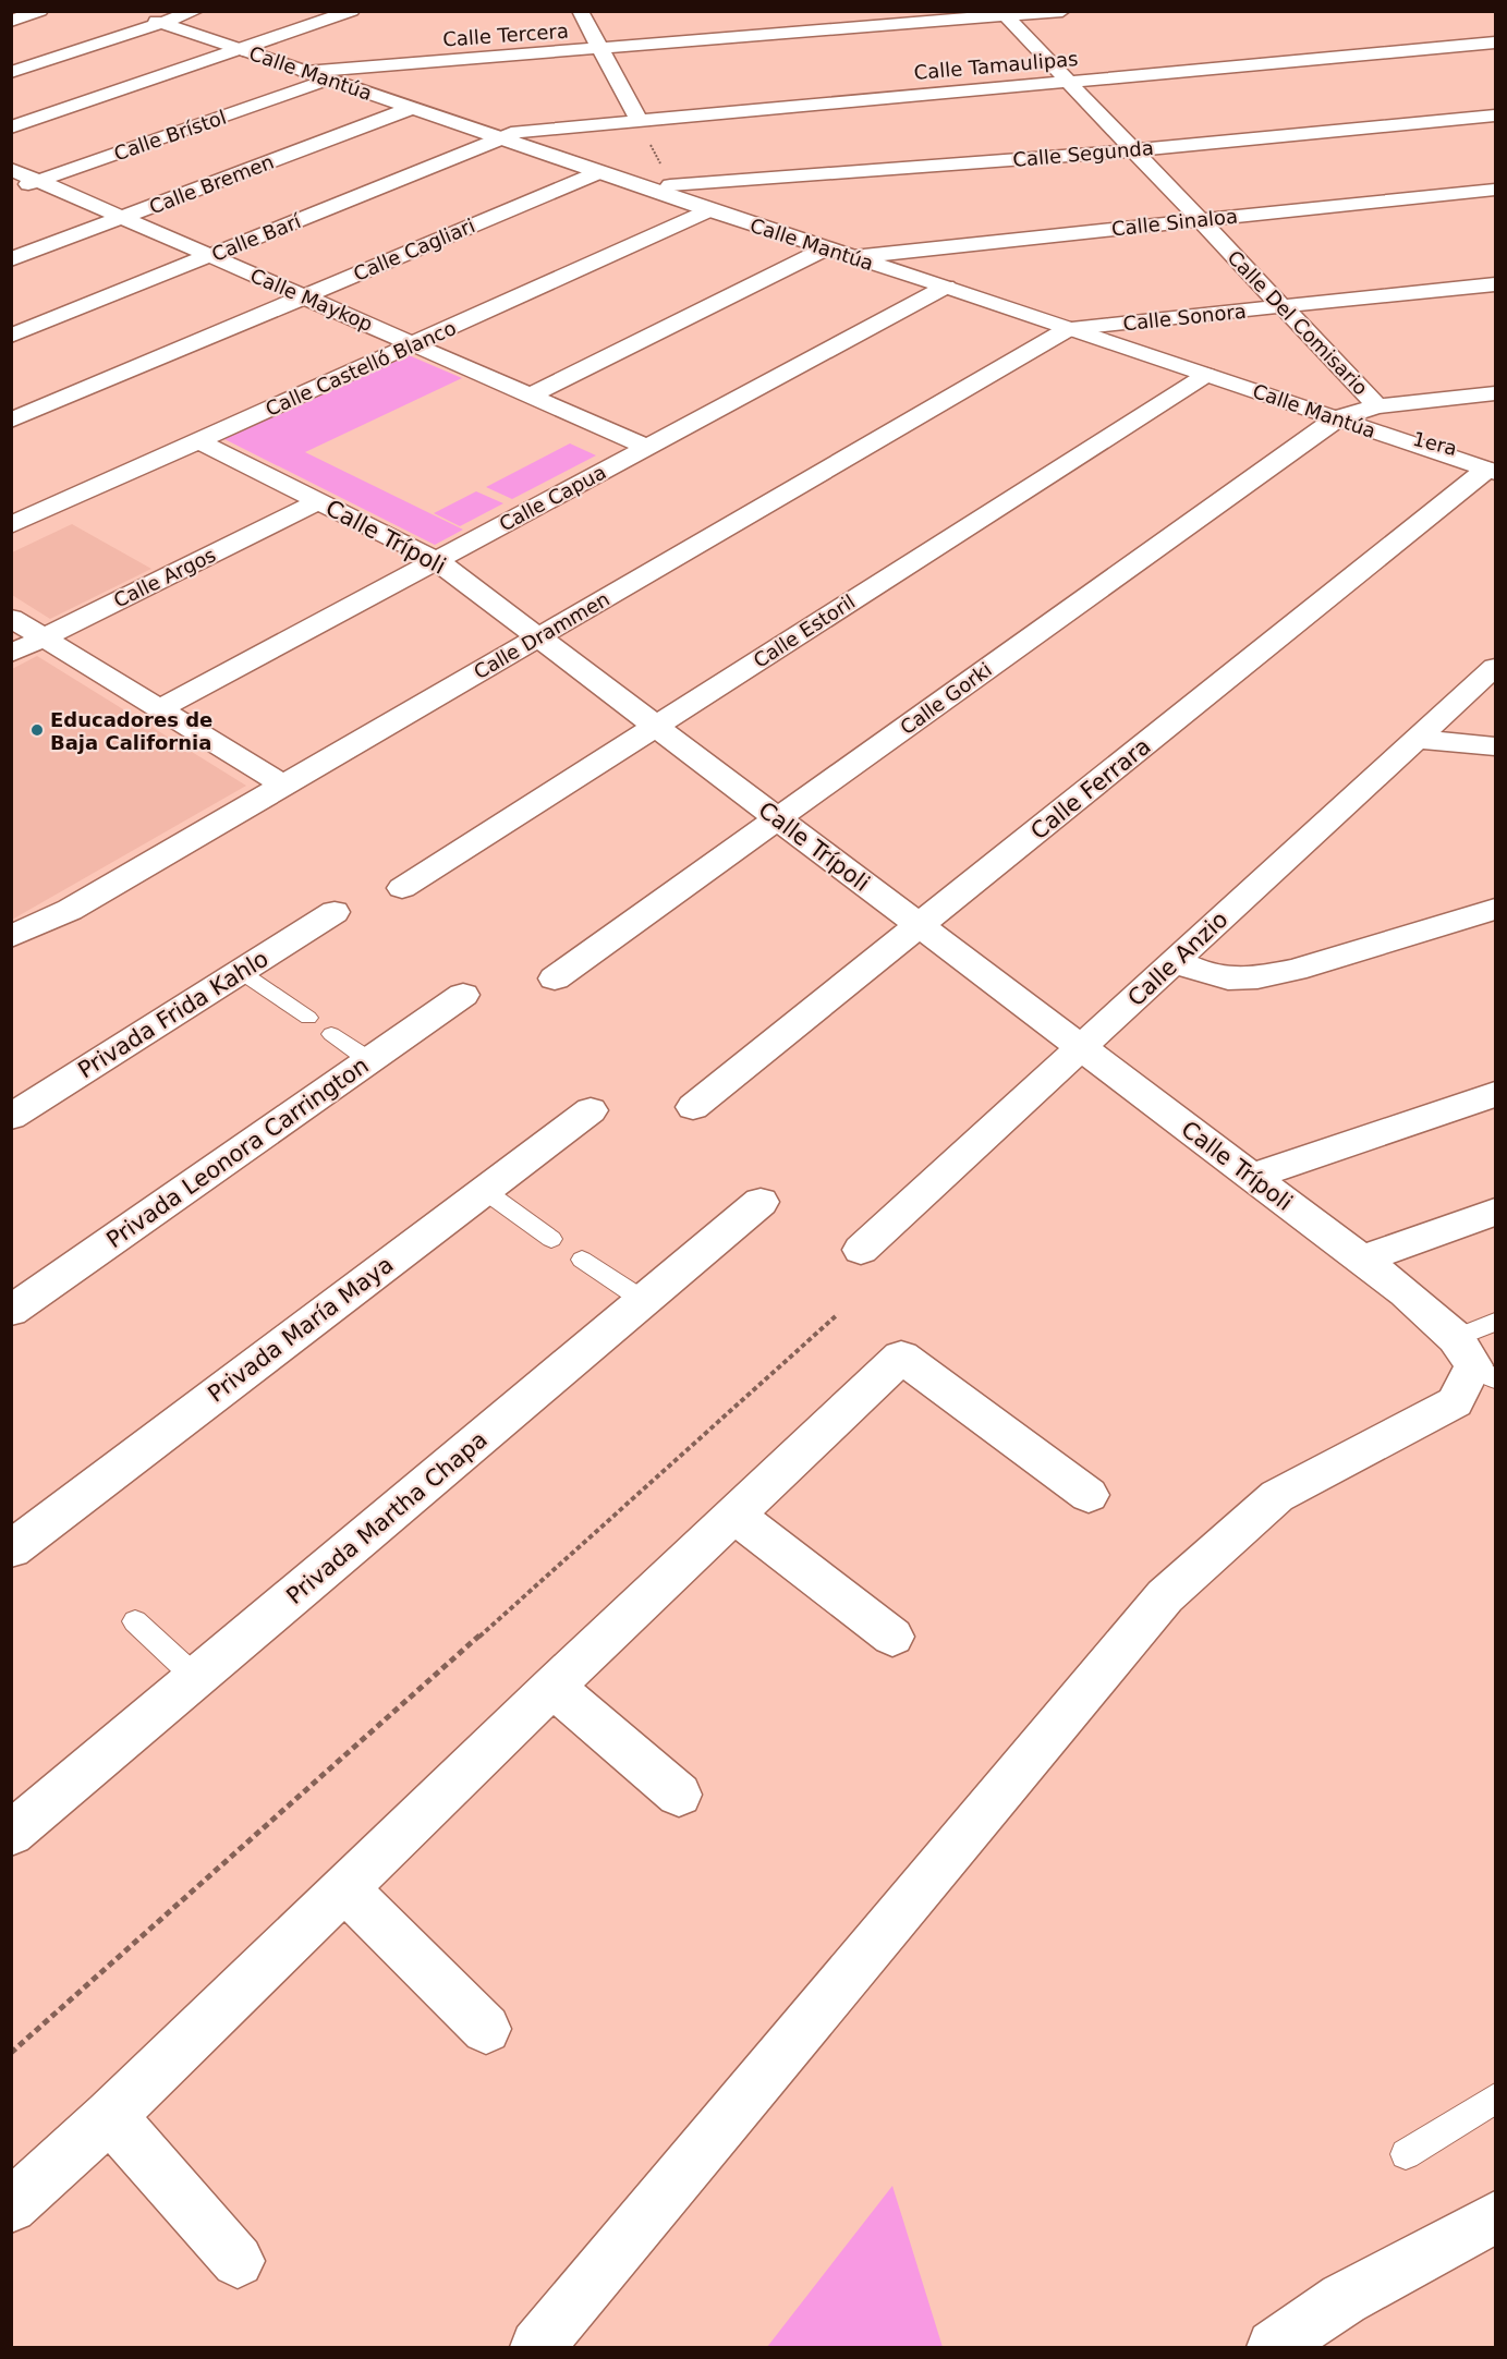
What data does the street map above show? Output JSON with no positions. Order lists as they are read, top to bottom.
{
  "streets": {
    "street": [
      "Calle Tercera",
      "Calle Tamaulipas",
      "Calle Mantúa",
      "Calle Brístol",
      "Calle Segunda",
      "Calle Bremen",
      "Calle Sinaloa",
      "Calle Barí",
      "Calle Cagliari",
      "Calle Maykop",
      "Calle Sonora",
      "Calle Del Comisario",
      "Calle Castelló Blanco",
      "Calle Capua",
      "Calle Trípoli",
      "Calle Argos",
      "Calle Estoril",
      "Calle Drammen",
      "Calle Gorki",
      "Calle Ferrara",
      "Calle Anzio",
      "Privada Frida Kahlo",
      "Privada Leonora Carrington",
      "Privada María Maya",
      "Privada Martha Chapa"
    ]
  },
  "crossings": [
    ["Calle Tercera", "Calle Mantúa"],
    ["Calle Tercera", "Calle Del Comisario"],
    ["Calle Tamaulipas", "Calle Mantúa"],
    ["Calle Tamaulipas", "Calle Barí"],
    ["Calle Tamaulipas", "Calle Del Comisario"],
    ["Calle Mantúa", "Calle Brístol"],
    ["Calle Mantúa", "Calle Bremen"],
    ["Calle Mantúa", "Calle Sinaloa"],
    ["Calle Mantúa", "Calle Barí"],
    ["Calle Mantúa", "Calle Cagliari"],
    ["Calle Mantúa", "Calle Sonora"],
    ["Calle Mantúa", "Calle Castelló Blanco"],
    ["Calle Mantúa", "Calle Capua"],
    ["Calle Mantúa", "Calle Estoril"],
    ["Calle Mantúa", "Calle Drammen"],
    ["Calle Mantúa", "Calle Gorki"],
    ["Calle Mantúa", "Calle Ferrara"],
    ["Calle Brístol", "Calle Maykop"],
    ["Calle Segunda", "Calle Del Comisario"],
    ["Calle Bremen", "Calle Maykop"],
    ["Calle Sinaloa", "Calle Del Comisario"],
    ["Calle Barí", "Calle Maykop"],
    ["Calle Cagliari", "Calle Maykop"],
    ["Calle Maykop", "Calle Castelló Blanco"],
    ["Calle Maykop", "Calle Capua"],
    ["Calle Sonora", "Calle Del Comisario"],
    ["Calle Sonora", "Calle Drammen"],
    ["Calle Del Comisario", "Calle Gorki"],
    ["Calle Castelló Blanco", "Calle Trípoli"],
    ["Calle Capua", "Calle Trípoli"],
    ["Calle Trípoli", "Calle Argos"],
    ["Calle Trípoli", "Calle Estoril"],
    ["Calle Trípoli", "Calle Drammen"],
    ["Calle Trípoli", "Calle Gorki"],
    ["Calle Trípoli", "Calle Ferrara"],
    ["Calle Trípoli", "Calle Anzio"]
  ],
  "places": ["Educadores de Baja California"]
}
